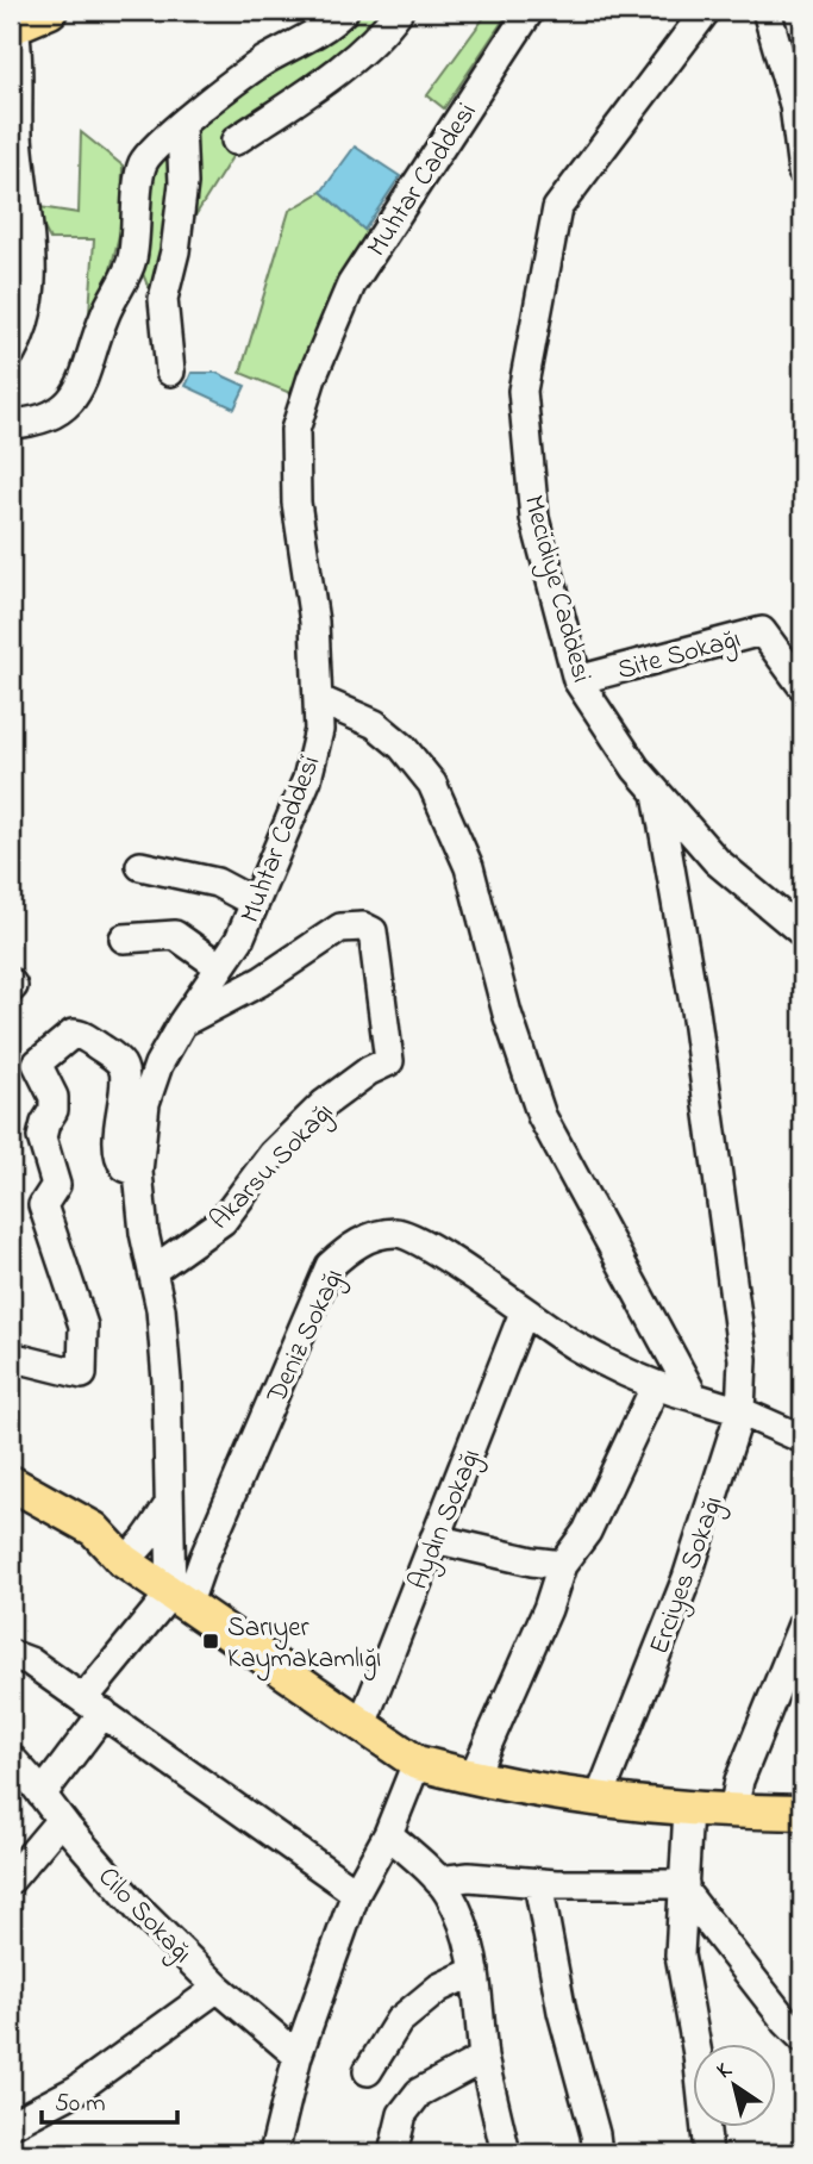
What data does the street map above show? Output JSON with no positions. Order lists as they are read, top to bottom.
{
  "streets": {
    "street": [
      "Muhtar Caddesi",
      "Mecidiye Caddesi",
      "Site Sokağı",
      "Akarsu Sokağı",
      "Deniz Sokağı",
      "Aydın Sokağı",
      "Erciyes Sokağı",
      "Cilo Sokağı"
    ]
  },
  "crossings": [
    ["Muhtar Caddesi", "Akarsu Sokağı"],
    ["Muhtar Caddesi", "Deniz Sokağı"],
    ["Mecidiye Caddesi", "Site Sokağı"],
    ["Mecidiye Caddesi", "Erciyes Sokağı"],
    ["Deniz Sokağı", "Aydın Sokağı"],
    ["Deniz Sokağı", "Erciyes Sokağı"]
  ],
  "places": {
    "transit": ["Sarıyer Kaymakamlığı"]
  },
  "scale_bar": "50 m",
  "north": "top left"
}
